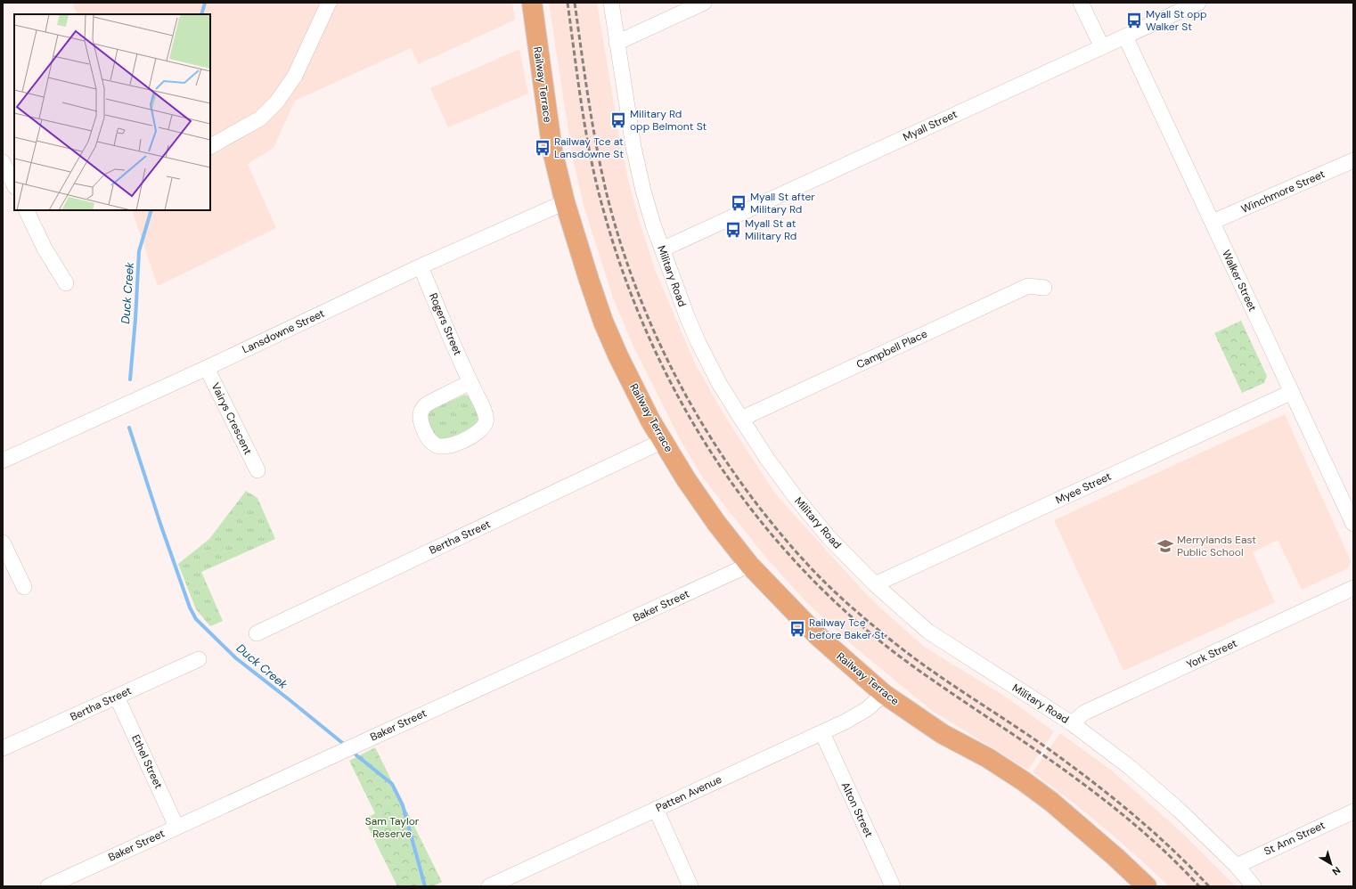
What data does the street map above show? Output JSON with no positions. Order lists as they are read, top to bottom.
{
  "streets": {
    "main road": ["Railway Terrace"],
    "street": [
      "Myall Street",
      "Winchmore Street",
      "Military Road",
      "Walker Street",
      "Rogers Street",
      "Lansdowne Street",
      "Campbell Place",
      "Vairys Crescent",
      "Myee Street",
      "Bertha Street",
      "Baker Street",
      "York Street",
      "Ethel Street",
      "Patten Avenue",
      "Alton Street",
      "St Ann Street"
    ]
  },
  "crossings": [
    ["Railway Terrace", "Lansdowne Street"],
    ["Railway Terrace", "Bertha Street"],
    ["Railway Terrace", "Baker Street"],
    ["Railway Terrace", "Patten Avenue"],
    ["Myall Street", "Military Road"],
    ["Myall Street", "Walker Street"],
    ["Winchmore Street", "Walker Street"],
    ["Military Road", "Campbell Place"],
    ["Military Road", "Myee Street"],
    ["Military Road", "York Street"],
    ["Military Road", "St Ann Street"],
    ["Walker Street", "Myee Street"],
    ["Rogers Street", "Lansdowne Street"],
    ["Lansdowne Street", "Vairys Crescent"],
    ["Bertha Street", "Ethel Street"],
    ["Baker Street", "Ethel Street"],
    ["Patten Avenue", "Alton Street"]
  ],
  "water": ["Duck Creek"],
  "parks": ["Sam Taylor Reserve"],
  "places": {
    "bus stop": [
      "Myall St opp Walker St",
      "Military Rd opp Belmont St",
      "Railway Tce at Lansdowne St",
      "Myall St after Military Rd",
      "Myall St at Military Rd",
      "Railway Tce before Baker St"
    ],
    "school or university": ["Merrylands East Public School"]
  },
  "north": "bottom right"
}
